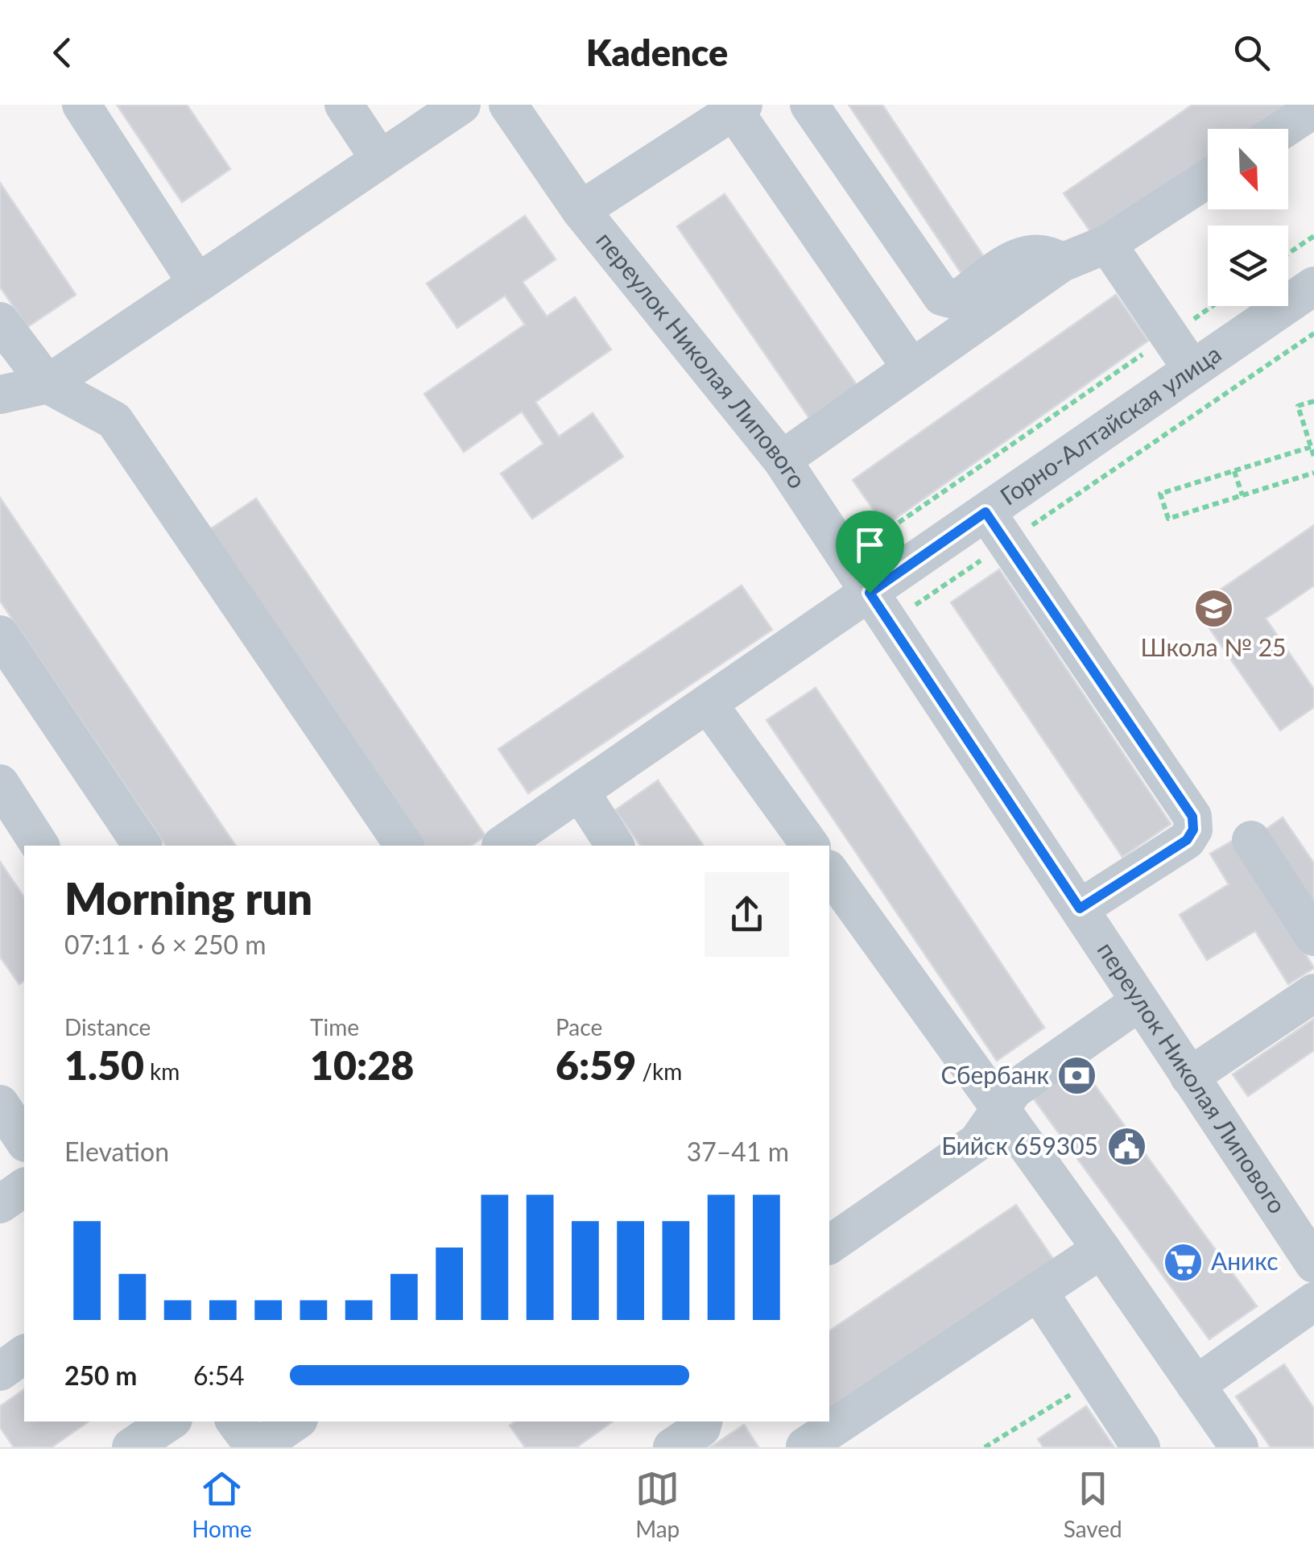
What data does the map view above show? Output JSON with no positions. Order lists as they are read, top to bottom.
{
  "streets": {
    "street": ["переулок Николая Липового", "Горно-Алтайская улица"]
  },
  "crossings": [
    ["переулок Николая Липового", "Горно-Алтайская улица"]
  ],
  "places": {
    "school or university": ["Школа № 25"],
    "bank": ["Сбербанк"],
    "public building": ["Бийск 659305"],
    "supermarket": ["Аникс"]
  },
  "north": "bottom right",
  "page": {
    "header": "Kadence",
    "heading": ["Morning run", "07:11 · 6 × 250 m"],
    "stats": [
      ["Distance", "1.50 km"],
      ["Time", "10:28"],
      ["Pace", "6:59 /km"]
    ],
    "chart": ["Elevation", "37–41 m"],
    "list": [
      {
        "name": "250 m",
        "note": "6:54"
      }
    ],
    "tabs": ["Home", "Map", "Saved"]
  }
}
